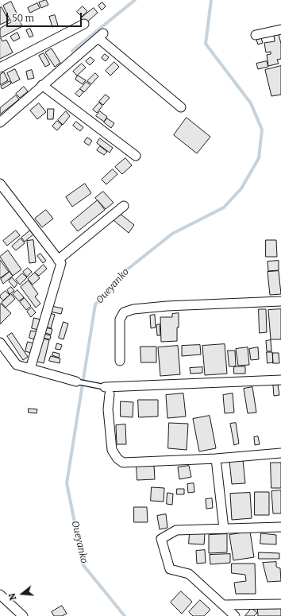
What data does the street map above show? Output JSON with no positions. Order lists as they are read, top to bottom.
{
  "water": ["Oueyanko"],
  "scale_bar": "50 m",
  "north": "left"
}
